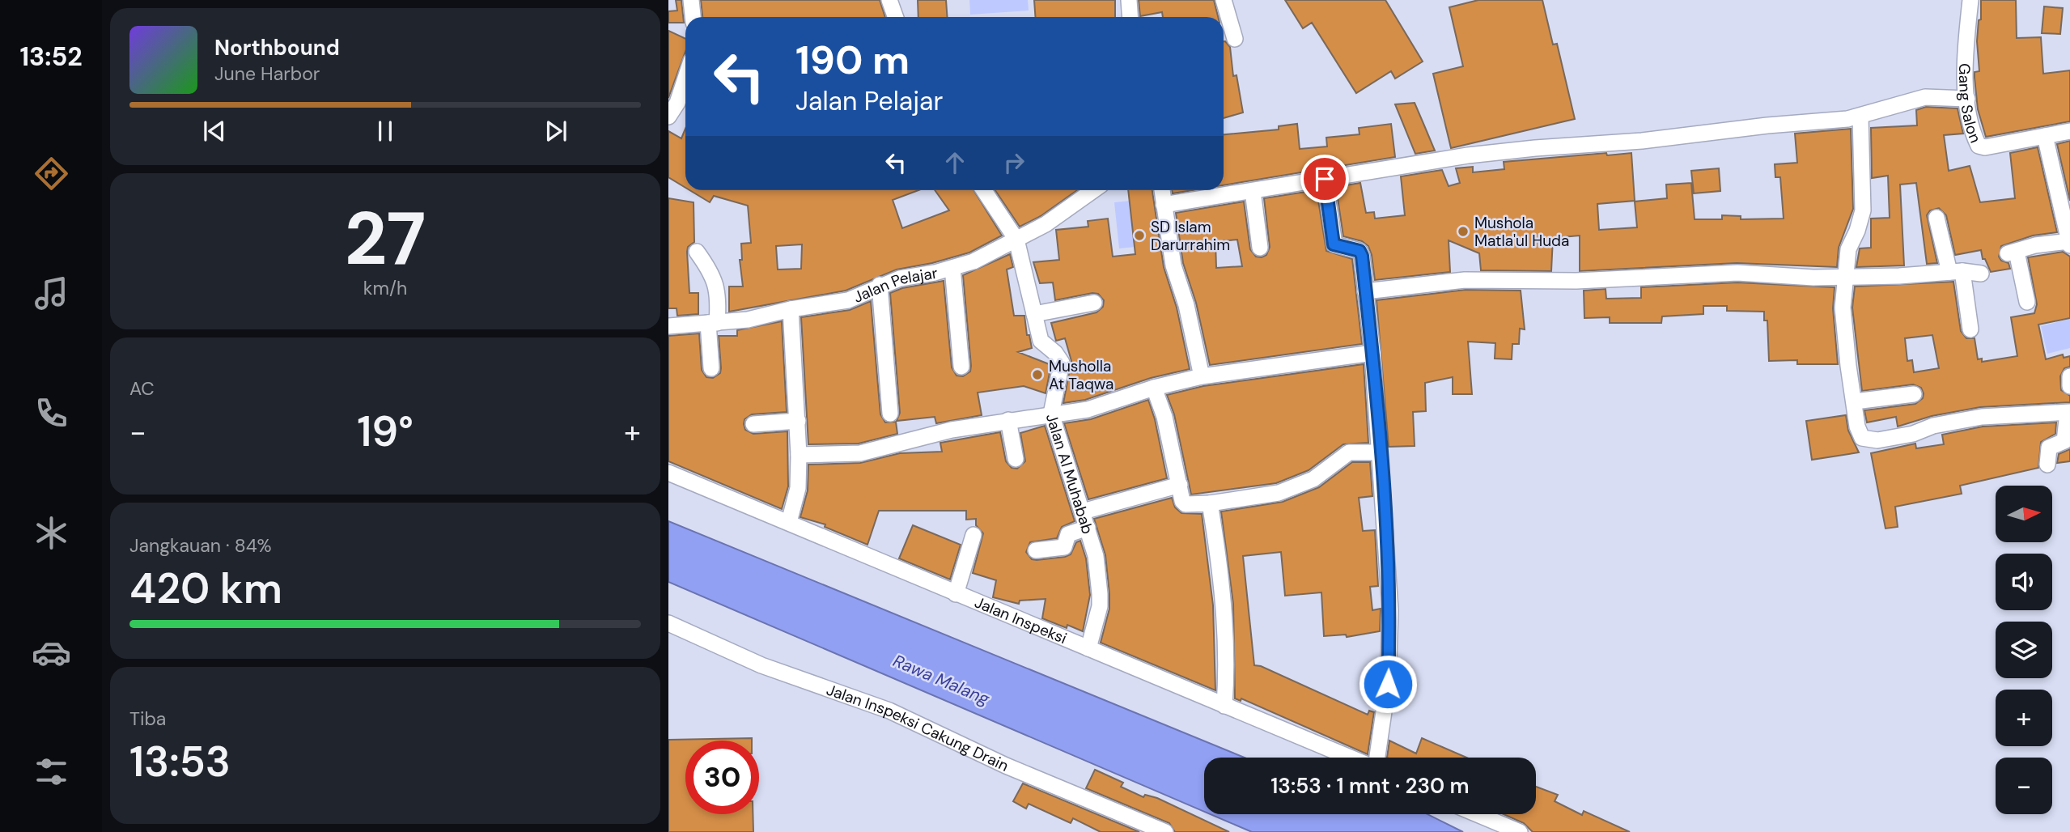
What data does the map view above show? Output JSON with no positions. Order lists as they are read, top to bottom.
{
  "streets": {
    "street": [
      "Gang Salon",
      "Jalan Pelajar",
      "Jalan Al Muhabab",
      "Jalan Inspeksi",
      "Jalan Inspeksi Cakung Drain"
    ]
  },
  "crossings": [
    ["Jalan Pelajar", "Jalan Al Muhabab"],
    ["Jalan Al Muhabab", "Jalan Inspeksi"]
  ],
  "water": ["Rawa Malang"],
  "places": ["Mushola Matla'ul Huda", "SD Islam Darurrahim", "Musholla At Taqwa"],
  "north": "right",
  "page": {
    "tabs": "13:52",
    "turn": ["190 m", "Jalan Pelajar"],
    "song": ["Northbound", "June Harbor"],
    "tile": [
      ["27", "km/h"],
      "AC",
      ["Jangkauan · 84%", "420 km"],
      ["Tiba", "13:53"]
    ],
    "heat": ["−", "19°", "+"],
    "map_buttons": ["+", "−"],
    "limit": "30",
    "trip": "13:53 · 1 mnt · 230 m"
  }
}
